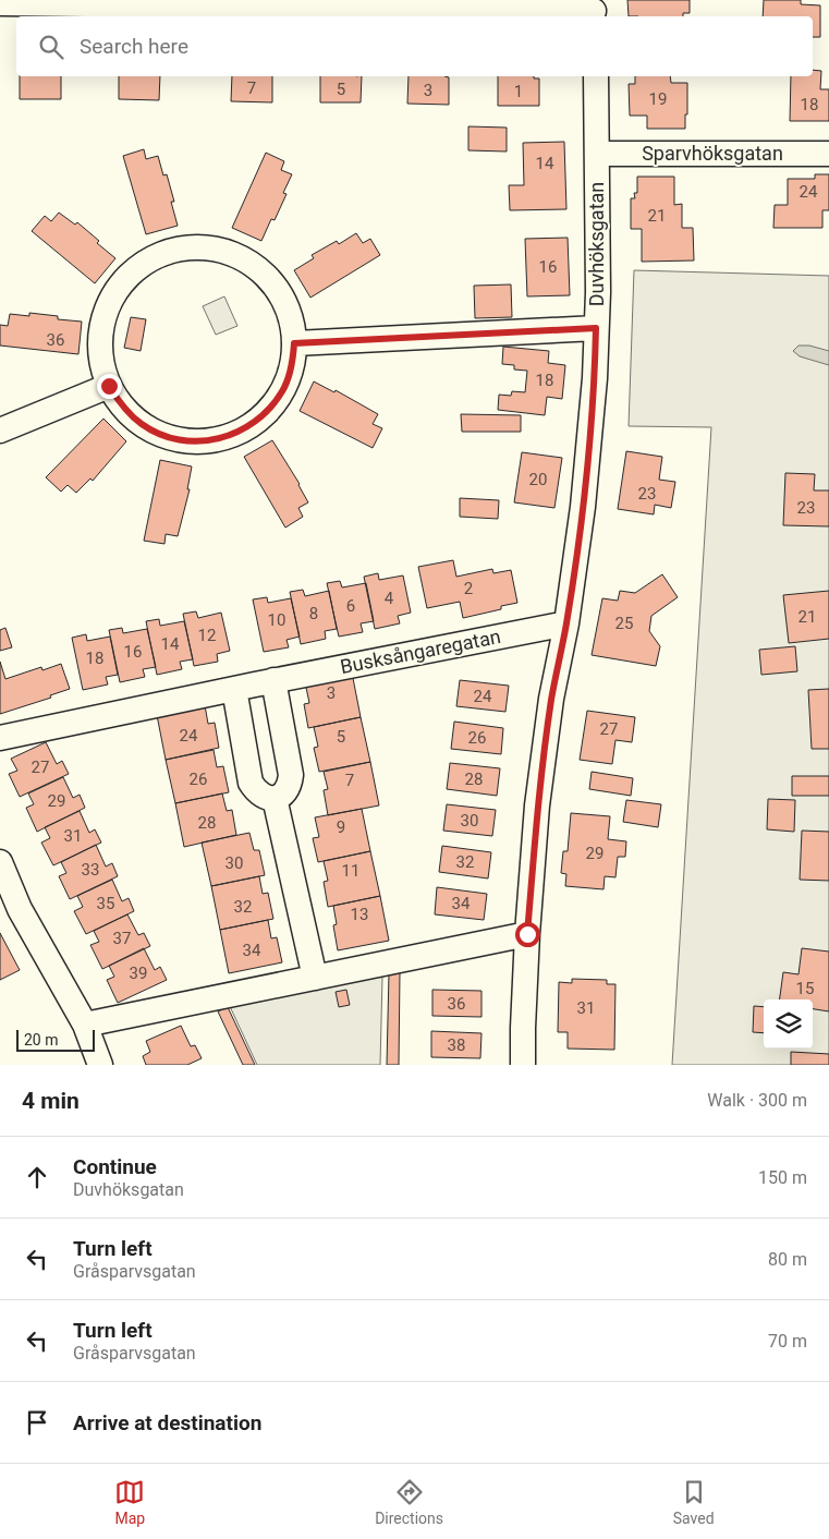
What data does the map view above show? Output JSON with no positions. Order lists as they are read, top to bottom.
{
  "streets": {
    "street": ["Sparvhöksgatan", "Duvhöksgatan", "Busksångaregatan"]
  },
  "crossings": [
    ["Sparvhöksgatan", "Duvhöksgatan"],
    ["Duvhöksgatan", "Busksångaregatan"]
  ],
  "house_numbers": [
    "7",
    "5",
    "3",
    "1",
    "19",
    "18",
    "14",
    "24",
    "21",
    "16",
    "36",
    "18",
    "20",
    "23",
    "23",
    "2",
    "4",
    "6",
    "8",
    "21",
    "10",
    "25",
    "12",
    "14",
    "16",
    "18",
    "3",
    "24",
    "27",
    "24",
    "5",
    "26",
    "27",
    "26",
    "28",
    "7",
    "29",
    "30",
    "28",
    "9",
    "31",
    "29",
    "32",
    "30",
    "33",
    "11",
    "35",
    "34",
    "32",
    "13",
    "37",
    "34",
    "39",
    "15",
    "36",
    "31",
    "38"
  ],
  "scale_bar": "20 m",
  "page": {
    "search": "Search here",
    "scale": "20 m",
    "heading": ["4 min", "Walk · 300 m"],
    "list": [
      ["Continue", "Duvhöksgatan", "150 m"],
      ["Turn left", "Gråsparvsgatan", "80 m"],
      ["Turn left", "Gråsparvsgatan", "70 m"],
      "Arrive at destination"
    ],
    "nav": ["Map", "Directions", "Saved"]
  }
}
